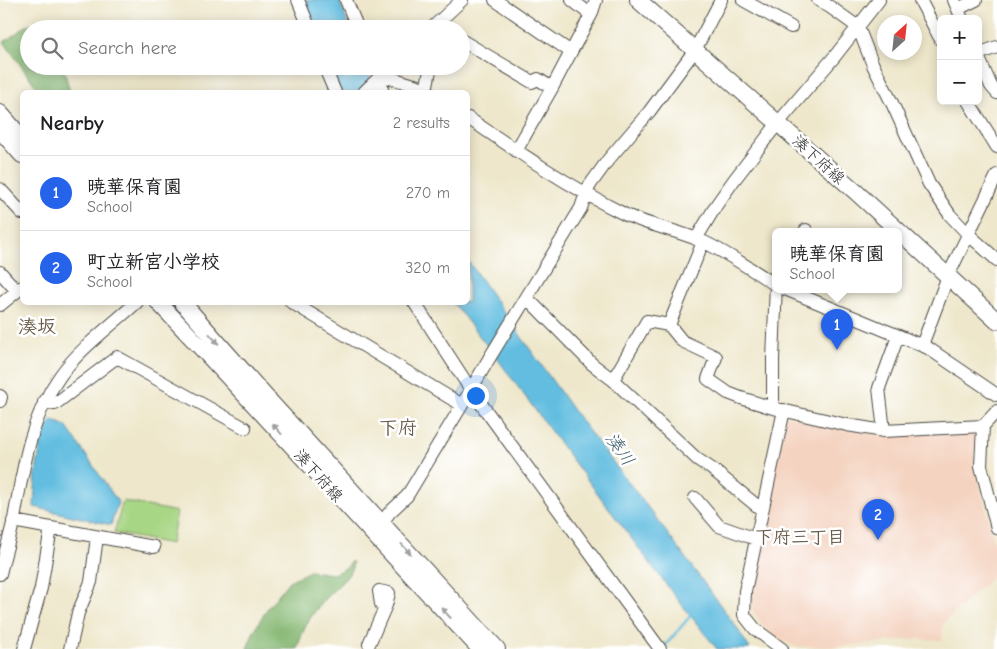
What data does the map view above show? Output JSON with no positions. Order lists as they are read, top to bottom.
{
  "streets": {
    "main road": ["湊下府線"]
  },
  "districts": ["湊坂", "下府", "下府三丁目"],
  "water": ["湊川"],
  "north": "top right",
  "page": {
    "map_buttons": ["+", "−"],
    "search": "Search here",
    "heading": ["Nearby", "2 results"],
    "list": [
      {
        "mark": "1",
        "name": "暁華保育園",
        "note": "School",
        "value": "270 m"
      },
      {
        "mark": "2",
        "name": "町立新宮小学校",
        "note": "School",
        "value": "320 m"
      }
    ],
    "popup": ["暁華保育園", "School"],
    "pins": ["1", "2"]
  }
}
